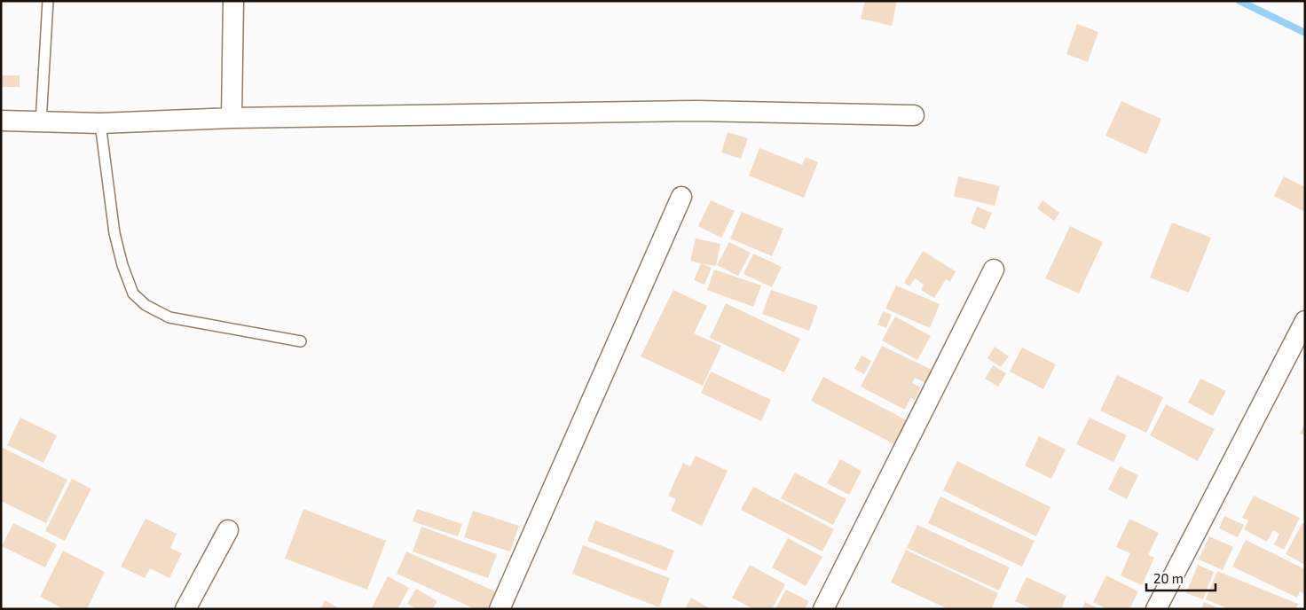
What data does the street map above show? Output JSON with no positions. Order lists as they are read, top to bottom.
{
  "scale_bar": "20 m"
}
